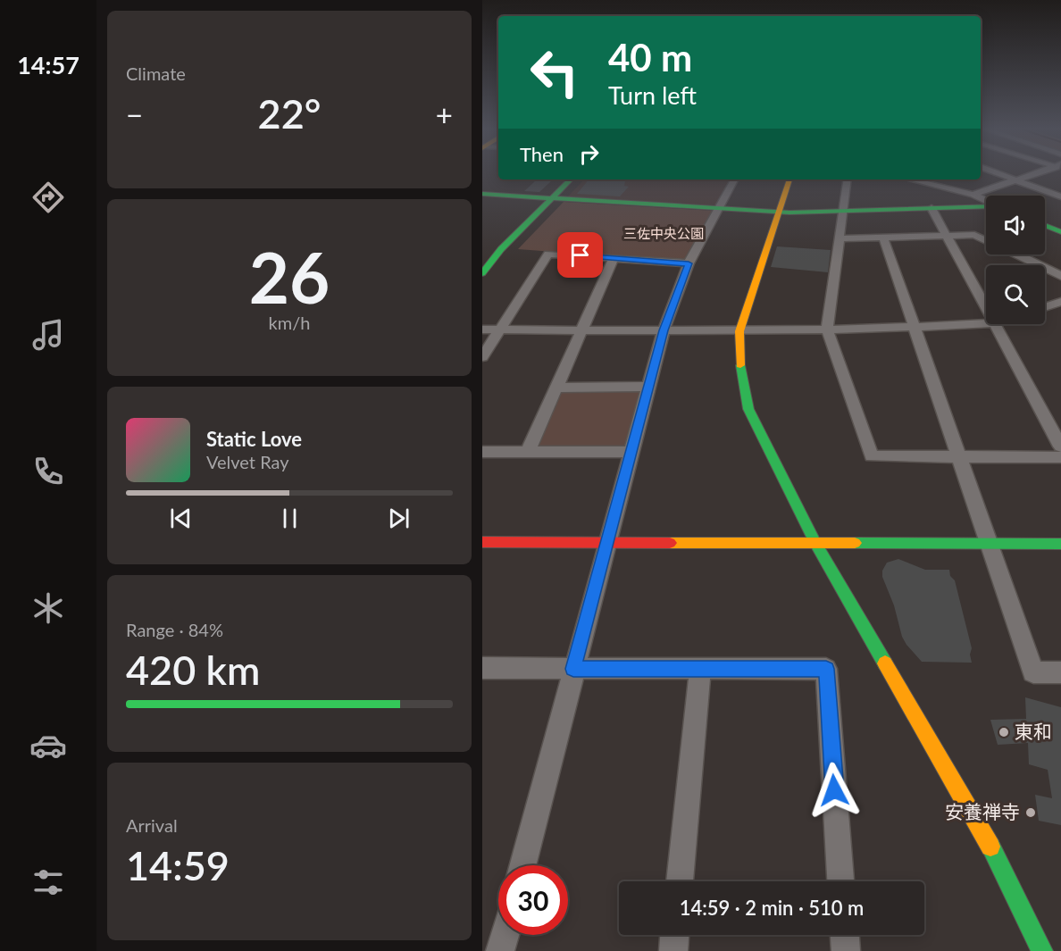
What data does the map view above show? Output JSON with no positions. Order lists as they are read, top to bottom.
{
  "parks": ["三佐中央公園"],
  "places": ["東和", "安養禅寺"],
  "page": {
    "tabs": "14:57",
    "tile": [
      "Climate",
      ["26", "km/h"],
      ["Range · 84%", "420 km"],
      ["Arrival", "14:59"]
    ],
    "turn": ["40 m", "Turn left"],
    "heat": ["−", "22°", "+"],
    "then": "Then",
    "song": ["Static Love", "Velvet Ray"],
    "limit": "30",
    "trip": "14:59 · 2 min · 510 m"
  }
}
